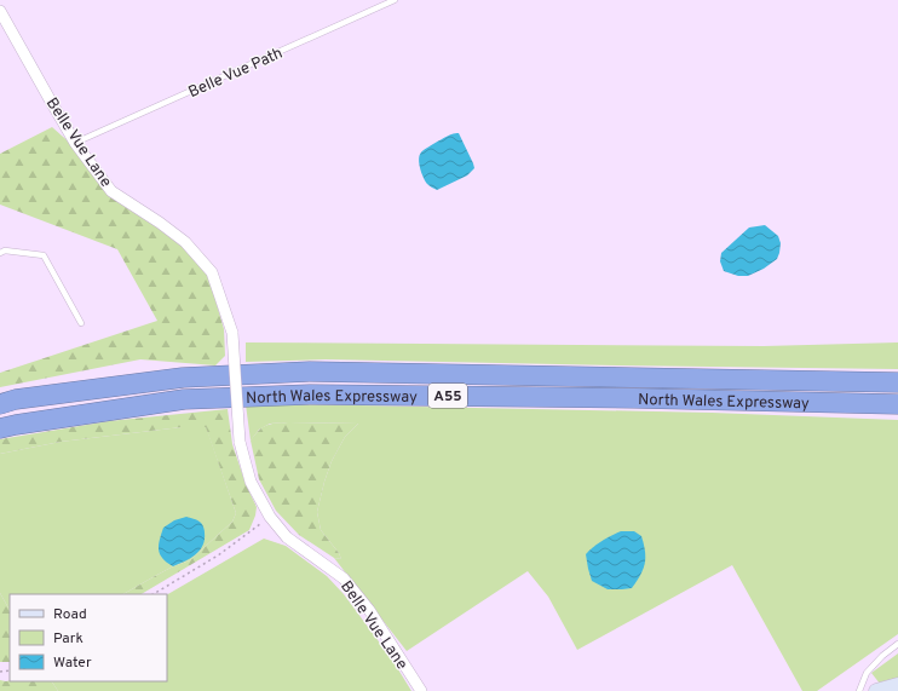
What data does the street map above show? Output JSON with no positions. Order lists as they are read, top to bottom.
{
  "streets": {
    "highway": ["North Wales Expressway", "A55"],
    "street": ["Belle Vue Lane"],
    "lane": ["Belle Vue Path"]
  },
  "crossings": [
    ["Belle Vue Path", "Belle Vue Lane"]
  ],
  "legend": ["Road", "Park", "Water"]
}
